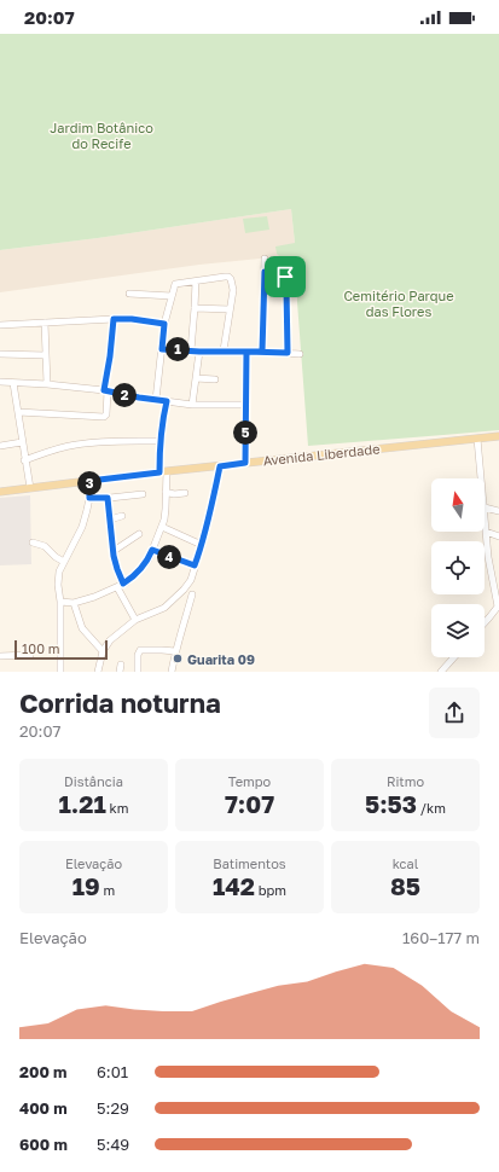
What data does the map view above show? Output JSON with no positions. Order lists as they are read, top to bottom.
{
  "streets": {
    "main road": ["Avenida Liberdade"]
  },
  "parks": ["Jardim Botânico do Recife", "Cemitério Parque das Flores"],
  "places": ["Guarita 09"],
  "scale_bar": "100 m",
  "north": "top",
  "page": {
    "status": "20:07",
    "pins": [
      "1",
      "2",
      "5",
      "3",
      "4"
    ],
    "scale": "100 m",
    "heading": ["Corrida noturna", "20:07"],
    "stats": [
      ["Distância", "1.21 km"],
      ["Tempo", "7:07"],
      ["Ritmo", "5:53 /km"],
      ["Elevação", "19 m"],
      ["Batimentos", "142 bpm"],
      ["kcal", "85"]
    ],
    "chart": ["Elevação", "160–177 m"],
    "list": [
      {
        "name": "200 m",
        "note": "6:01"
      },
      {
        "name": "400 m",
        "note": "5:29"
      },
      {
        "name": "600 m",
        "note": "5:49"
      }
    ]
  }
}
